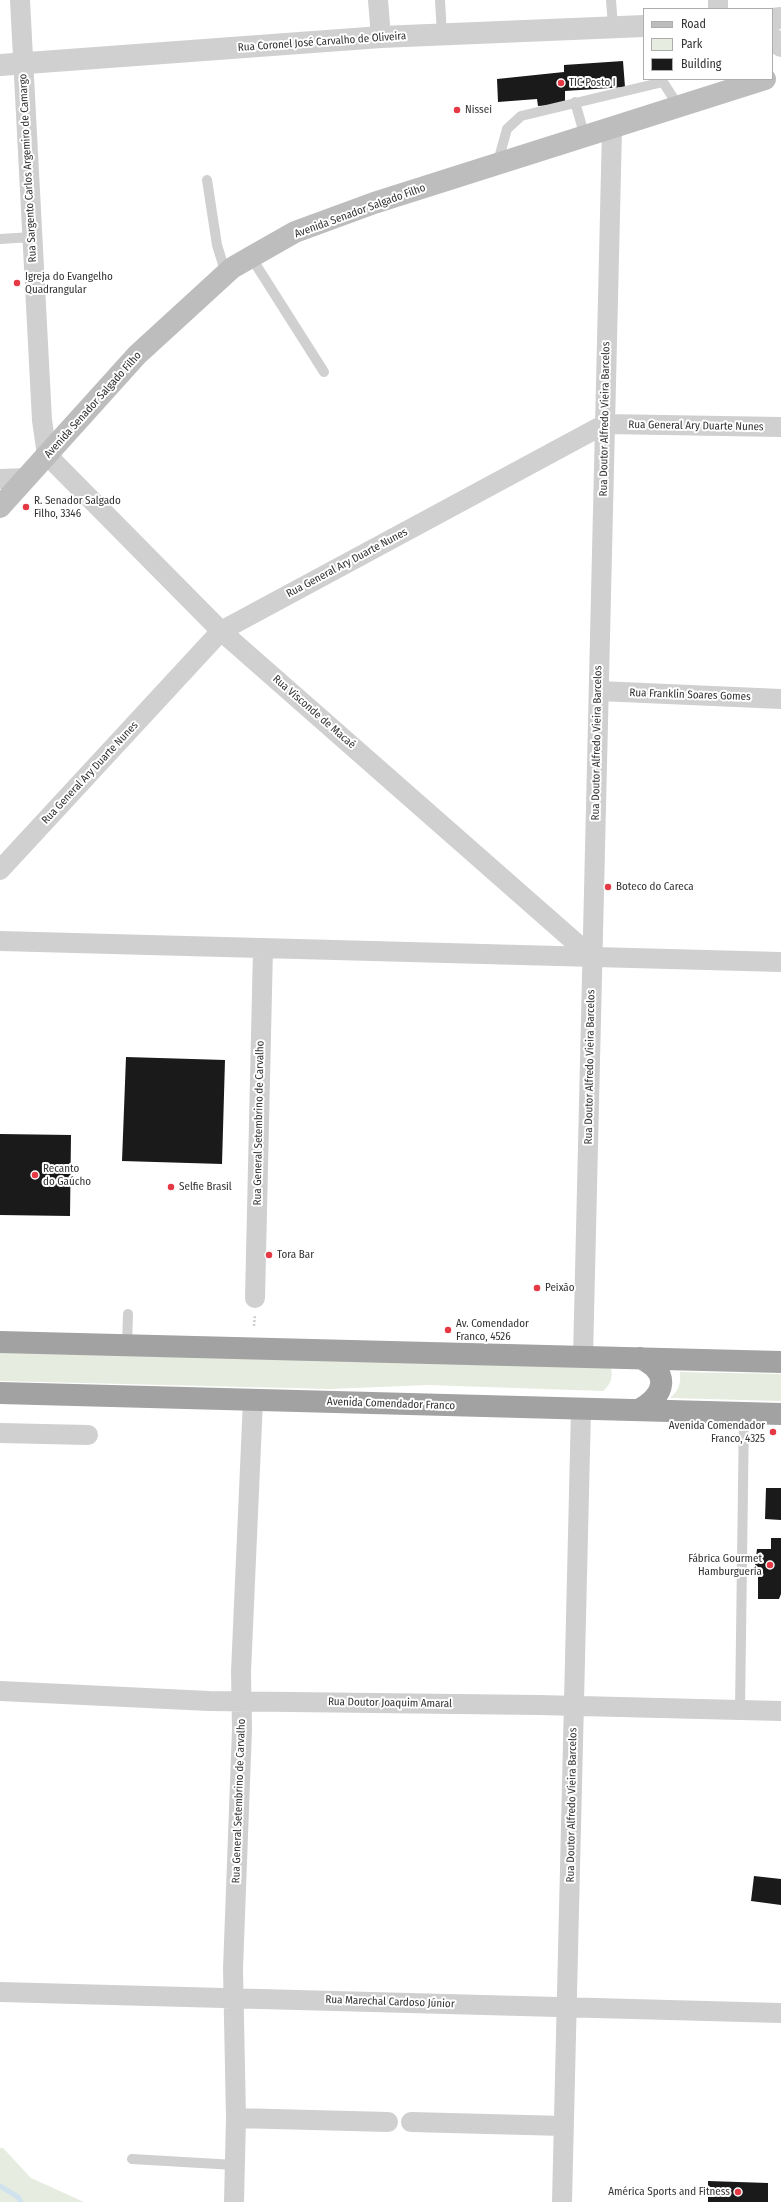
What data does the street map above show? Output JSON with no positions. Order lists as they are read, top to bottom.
{
  "streets": {
    "highway": ["Avenida Comendador Franco"],
    "main road": ["Avenida Senador Salgado Filho"],
    "street": [
      "Rua Coronel José Carvalho de Oliveira",
      "Rua Sargento Carlos Argemiro de Camargo",
      "Rua Doutor Alfredo Vieira Barcelos",
      "Rua General Ary Duarte Nunes",
      "Rua Franklin Soares Gomes",
      "Rua Visconde de Macaé",
      "Rua General Setembrino de Carvalho",
      "Rua Doutor Joaquim Amaral",
      "Rua Marechal Cardoso Júnior"
    ]
  },
  "crossings": [
    ["Rua Coronel José Carvalho de Oliveira", "Rua Sargento Carlos Argemiro de Camargo"],
    ["Rua Sargento Carlos Argemiro de Camargo", "Avenida Senador Salgado Filho"],
    ["Rua Sargento Carlos Argemiro de Camargo", "Rua Visconde de Macaé"],
    ["Avenida Senador Salgado Filho", "Rua Doutor Alfredo Vieira Barcelos"],
    ["Avenida Senador Salgado Filho", "Rua Visconde de Macaé"],
    ["Rua Doutor Alfredo Vieira Barcelos", "Rua General Ary Duarte Nunes"],
    ["Rua Doutor Alfredo Vieira Barcelos", "Rua Franklin Soares Gomes"],
    ["Rua Doutor Alfredo Vieira Barcelos", "Rua Visconde de Macaé"],
    ["Rua Doutor Alfredo Vieira Barcelos", "Avenida Comendador Franco"],
    ["Rua Doutor Alfredo Vieira Barcelos", "Rua Doutor Joaquim Amaral"],
    ["Rua Doutor Alfredo Vieira Barcelos", "Rua Marechal Cardoso Júnior"],
    ["Rua General Ary Duarte Nunes", "Rua Visconde de Macaé"],
    ["Rua General Setembrino de Carvalho", "Avenida Comendador Franco"],
    ["Rua General Setembrino de Carvalho", "Rua Doutor Joaquim Amaral"],
    ["Rua General Setembrino de Carvalho", "Rua Marechal Cardoso Júnior"]
  ],
  "places": [
    "TIC Posto I",
    "Nissei",
    "Igreja do Evangelho Quadrangular",
    "R. Senador Salgado Filho, 3346",
    "Boteco do Careca",
    "Recanto do Gaúcho",
    "Selfie Brasil",
    "Tora Bar",
    "Peixão",
    "Av. Comendador Franco, 4526",
    "Avenida Comendador Franco, 4325",
    "Fábrica Gourmet Hamburgueria",
    "América Sports and Fitness"
  ],
  "legend": ["Road", "Park", "Building"]
}
